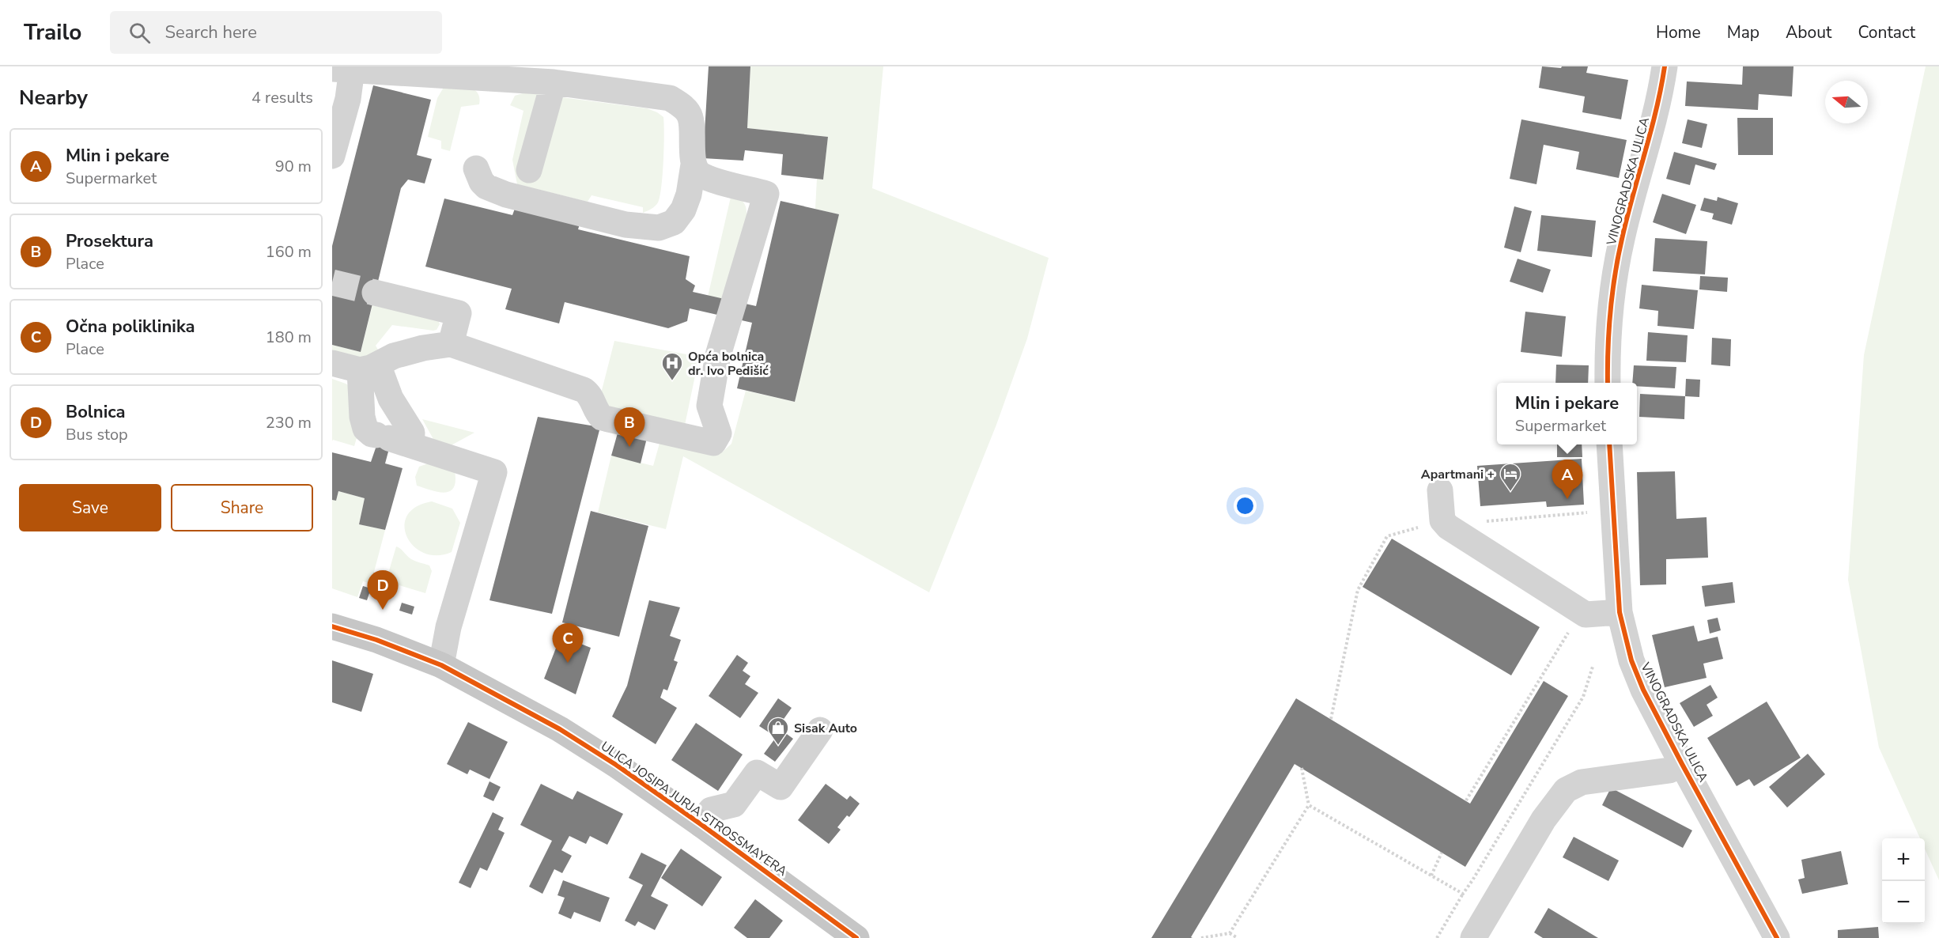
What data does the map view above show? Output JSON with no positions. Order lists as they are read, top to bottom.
{
  "streets": {
    "main road": ["ULICA JOSIPA JURJA STROSSMAYERA"],
    "street": ["VINOGRADSKA ULICA"]
  },
  "places": {
    "hospital": ["Opća bolnica dr. Ivo Pedišić"],
    "hotel": ["Apartmani +"],
    "shop": ["Sisak Auto"]
  },
  "north": "left",
  "page": {
    "header": "Trailo",
    "search": "Search here",
    "nav": [
      "Home",
      "Map",
      "About",
      "Contact"
    ],
    "heading": ["Nearby", "4 results"],
    "list": [
      {
        "mark": "A",
        "name": "Mlin i pekare",
        "note": "Supermarket",
        "value": "90 m"
      },
      {
        "mark": "B",
        "name": "Prosektura",
        "note": "Place",
        "value": "160 m"
      },
      {
        "mark": "C",
        "name": "Očna poliklinika",
        "note": "Place",
        "value": "180 m"
      },
      {
        "mark": "D",
        "name": "Bolnica",
        "note": "Bus stop",
        "value": "230 m"
      }
    ],
    "popup": ["Mlin i pekare", "Supermarket"],
    "pins": [
      "B",
      "A",
      "D",
      "C"
    ],
    "buttons": ["Save", "Share"],
    "map_buttons": ["+", "−"]
  }
}
